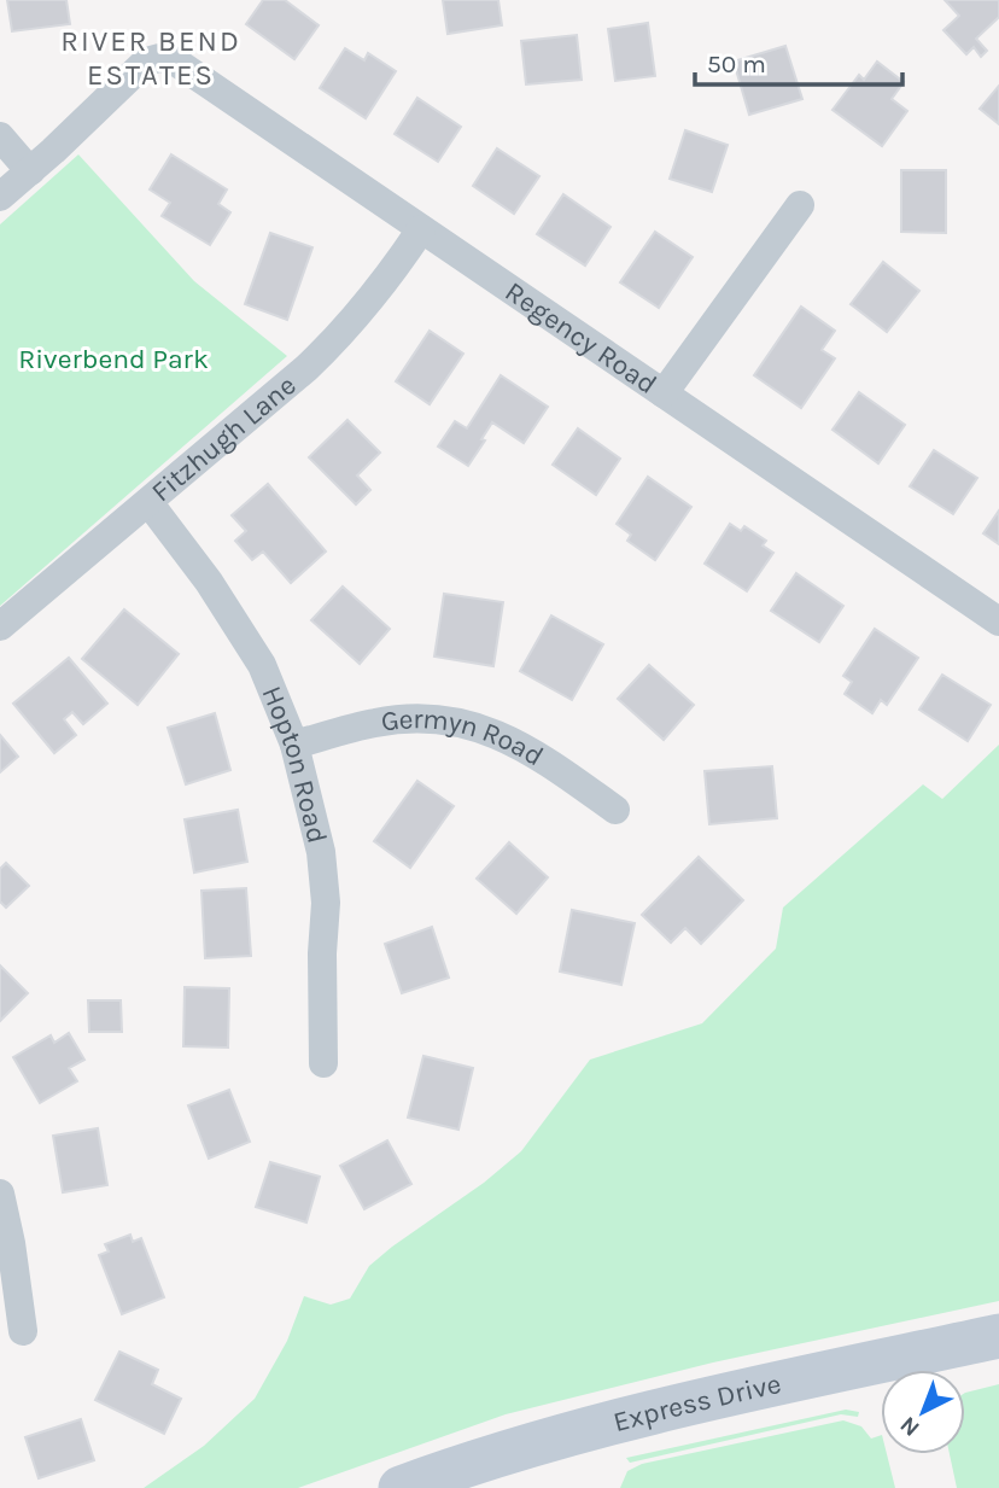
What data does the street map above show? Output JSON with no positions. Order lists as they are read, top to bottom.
{
  "streets": {
    "street": [
      "Regency Road",
      "Fitzhugh Lane",
      "Germyn Road",
      "Hopton Road",
      "Express Drive"
    ]
  },
  "crossings": [
    ["Regency Road", "Fitzhugh Lane"],
    ["Fitzhugh Lane", "Hopton Road"],
    ["Germyn Road", "Hopton Road"]
  ],
  "districts": ["RIVER BEND ESTATES"],
  "parks": ["Riverbend Park"],
  "scale_bar": "50 m",
  "north": "bottom left"
}
